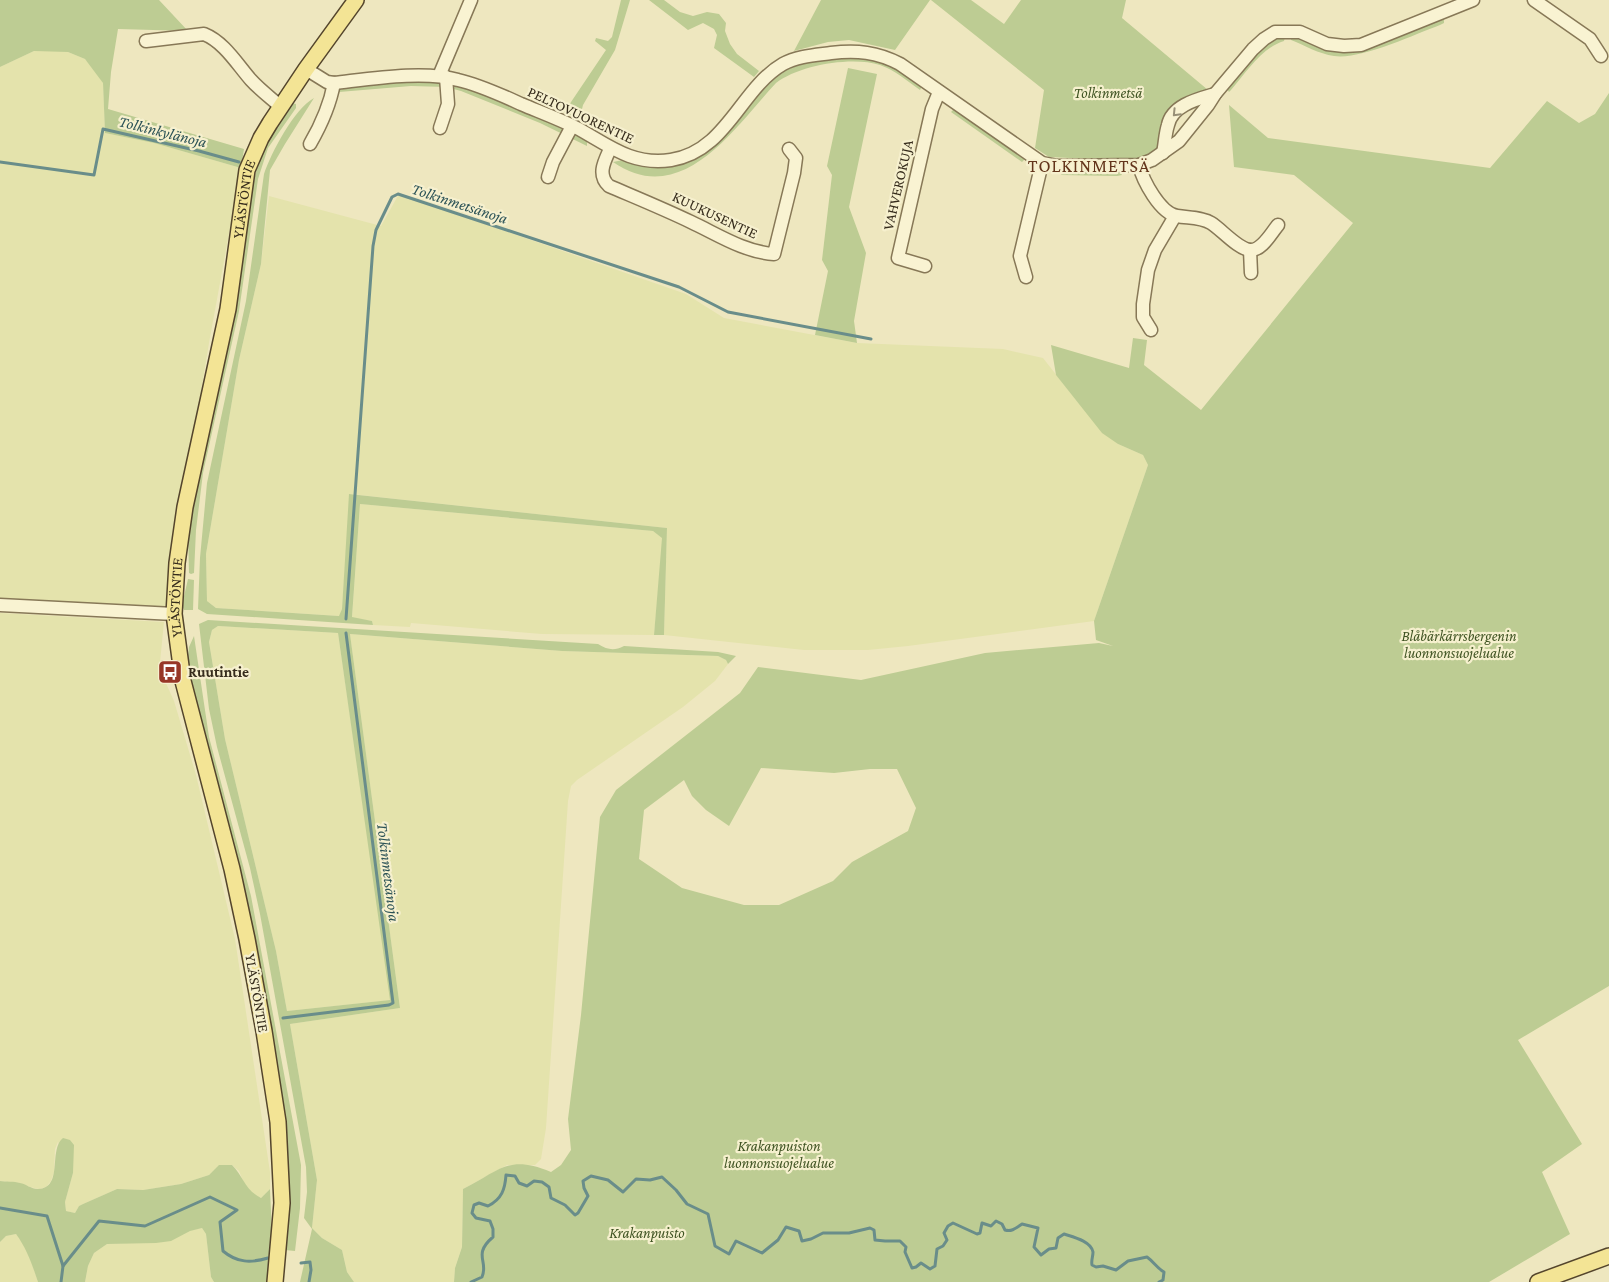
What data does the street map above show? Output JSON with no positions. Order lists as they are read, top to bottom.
{
  "streets": {
    "main road": ["YLÄSTÖNTIE"],
    "street": ["PELTOVUORENTIE", "VAHVEROKUJA", "KUUKUSENTIE"]
  },
  "crossings": [
    ["PELTOVUORENTIE", "VAHVEROKUJA"],
    ["PELTOVUORENTIE", "YLÄSTÖNTIE"],
    ["PELTOVUORENTIE", "KUUKUSENTIE"]
  ],
  "districts": ["TOLKINMETSÄ"],
  "water": ["Tolkinkylänoja", "Tolkinmetsänoja"],
  "parks": [
    "Tolkinmetsä",
    "Blåbärkärrsbergenin luonnonsuojelualue",
    "Krakanpuiston luonnonsuojelualue",
    "Krakanpuisto"
  ],
  "places": {
    "bus stop": ["Ruutintie"]
  }
}
